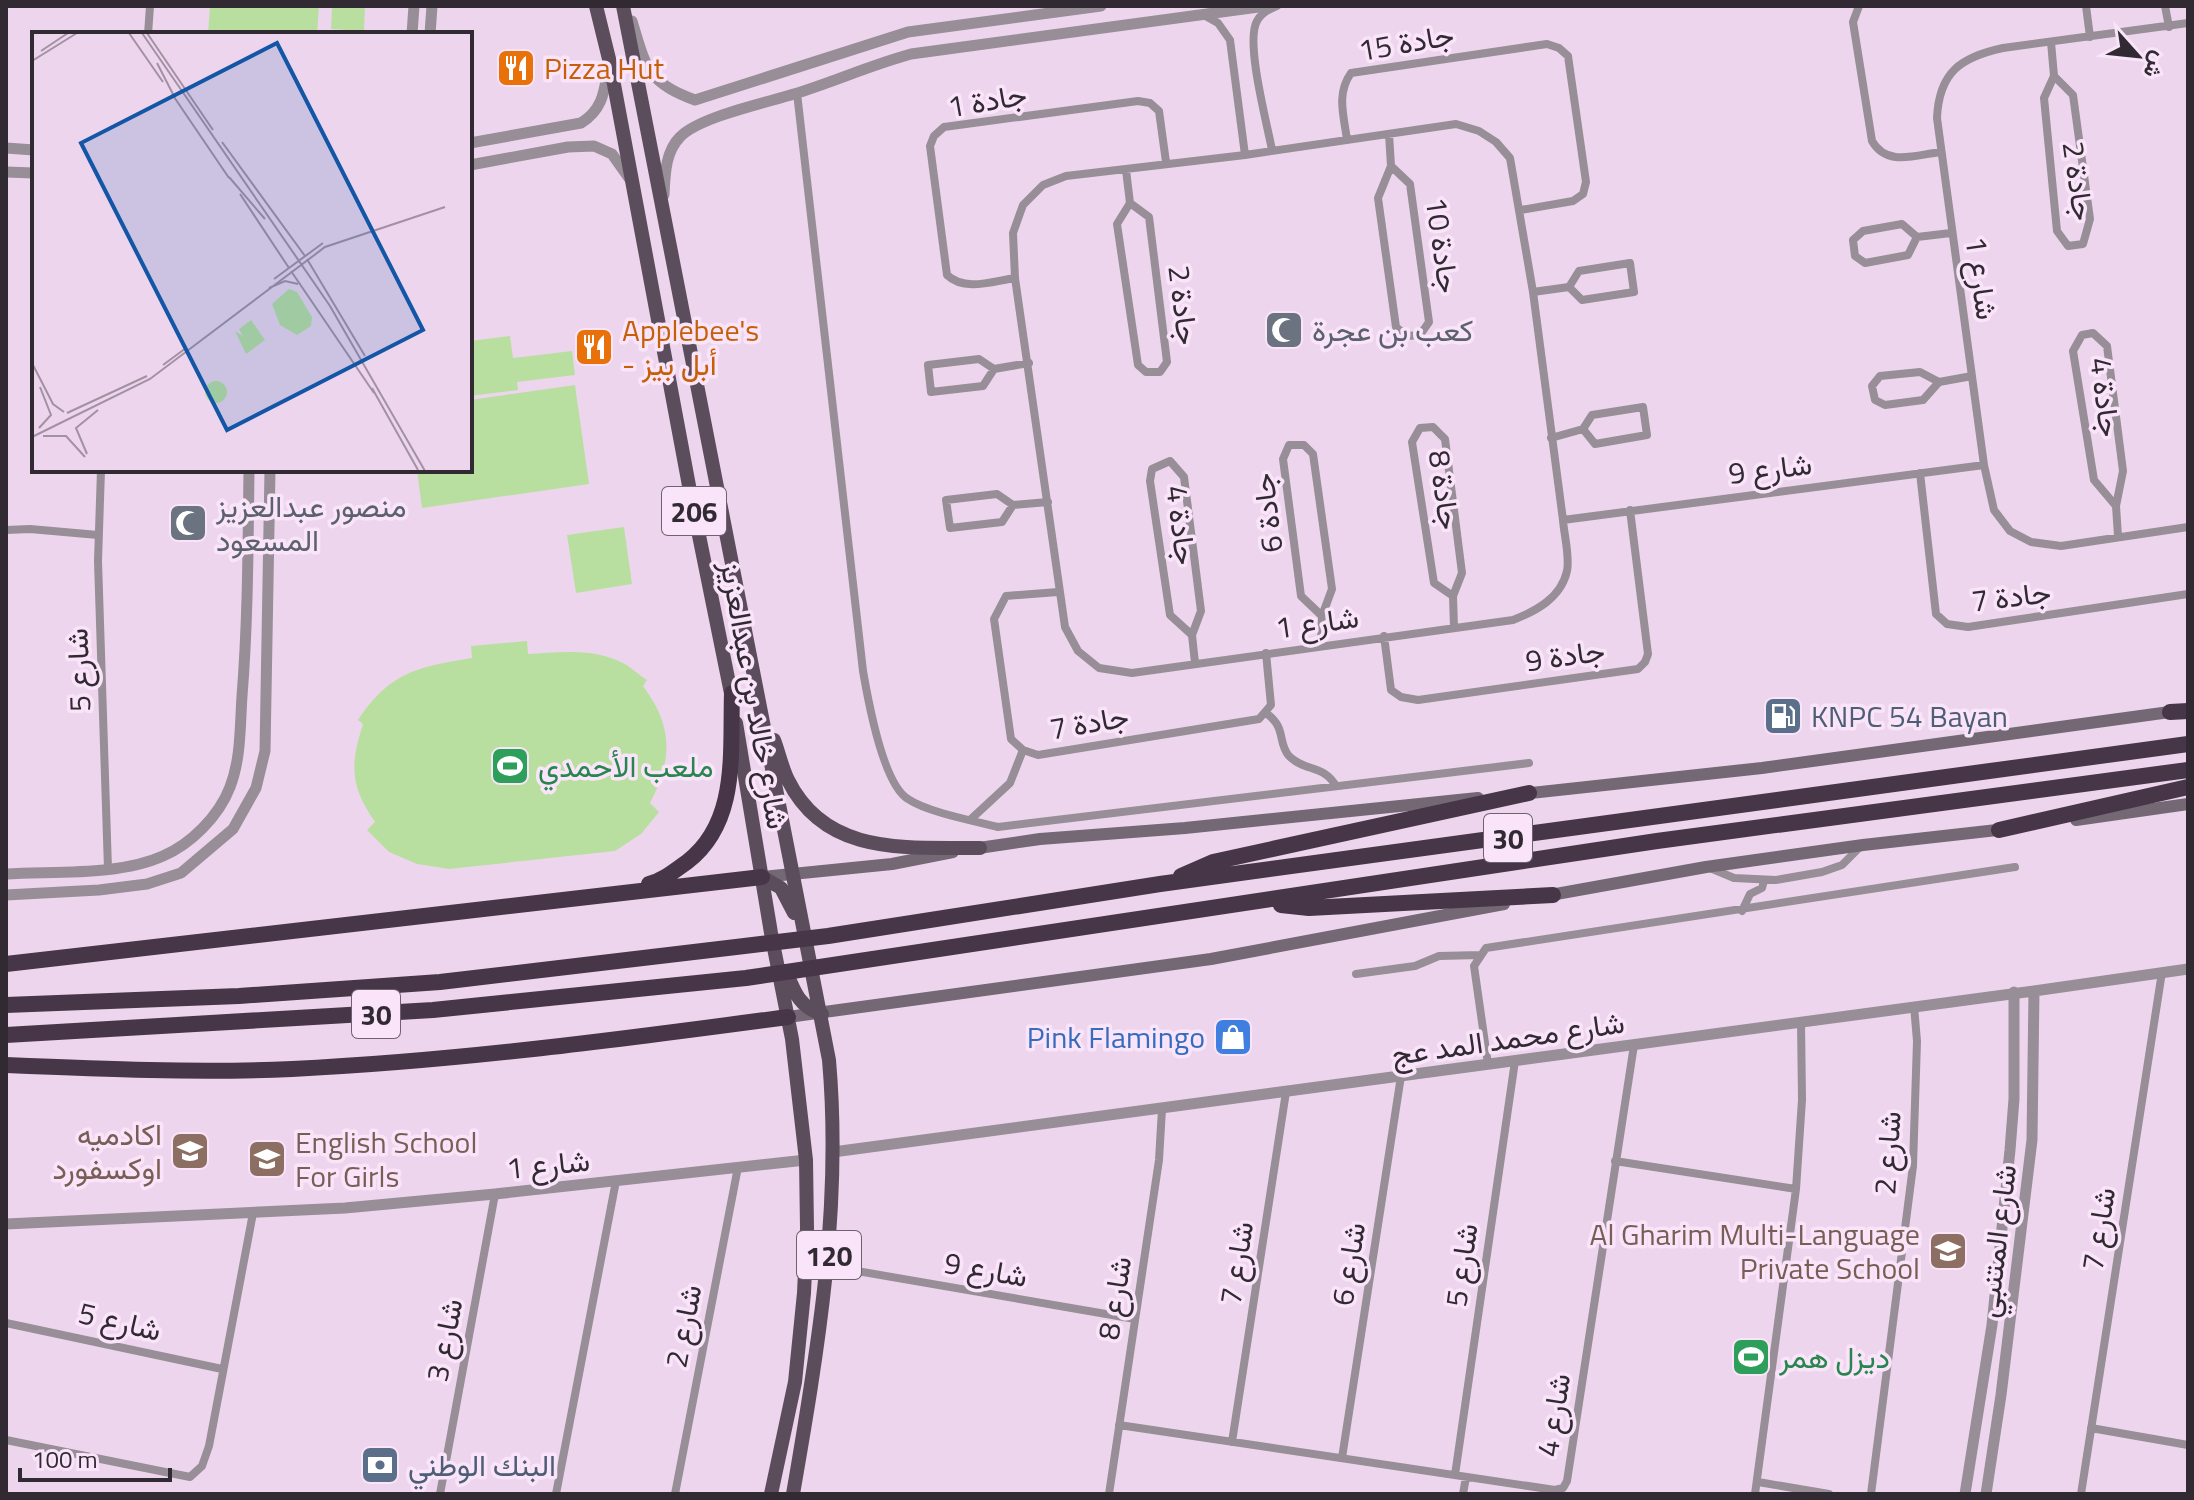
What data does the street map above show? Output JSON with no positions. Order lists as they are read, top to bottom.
{
  "streets": {
    "highway": ["30"],
    "main road": ["206", "شارع خالد بن عبدالعزيز", "120"],
    "street": [
      "جادة 15",
      "جادة 1",
      "جادة 2",
      "جادة 10",
      "شارع 1",
      "جادة 4",
      "شارع 9",
      "جادة 8",
      "جادة 6",
      "جادة 7",
      "جادة 9",
      "شارع 5",
      "شارع محمد المد عج",
      "شارع 2",
      "شارع 7",
      "شارع المتنبي",
      "شارع 6",
      "شارع 8",
      "شارع 3",
      "شارع 4"
    ]
  },
  "crossings": [
    ["جادة 15", "شارع 1"],
    ["جادة 1", "شارع 1"],
    ["جادة 2", "شارع 1"],
    ["جادة 10", "شارع 1"],
    ["شارع 1", "جادة 4"],
    ["شارع 1", "شارع 9"],
    ["شارع 1", "جادة 8"],
    ["شارع 1", "جادة 6"],
    ["شارع 1", "جادة 7"],
    ["شارع 1", "جادة 9"],
    ["شارع 1", "شارع 2"],
    ["شارع 1", "120"],
    ["شارع 1", "شارع 3"],
    ["شارع 9", "جادة 7"],
    ["شارع 9", "جادة 9"],
    ["شارع 9", "120"],
    ["شارع 9", "شارع 8"],
    ["شارع 5", "شارع محمد المد عج"],
    ["شارع 5", "شارع 4"],
    ["شارع خالد بن عبدالعزيز", "120"],
    ["شارع محمد المد عج", "شارع 2"],
    ["شارع محمد المد عج", "شارع 7"],
    ["شارع محمد المد عج", "شارع المتنبي"],
    ["شارع محمد المد عج", "120"],
    ["شارع محمد المد عج", "شارع 6"],
    ["شارع محمد المد عج", "شارع 8"],
    ["شارع محمد المد عج", "شارع 4"],
    ["شارع 7", "شارع 4"],
    ["شارع 6", "شارع 4"],
    ["شارع 8", "شارع 4"]
  ],
  "places": {
    "restaurant": ["Pizza Hut", "Applebee's - أبل بيز"],
    "mosque": ["كعب بن عجرة", "منصور عبدالعزيز المسعود"],
    "fuel station": ["KNPC 54 Bayan"],
    "sports": ["ملعب الأحمدي", "ديزل همر"],
    "shop": ["Pink Flamingo"],
    "school or university": ["اكادميه اوكسفورد", "English School For Girls", "Al Gharim Multi-Language Private School"],
    "bank": ["البنك الوطني"]
  },
  "scale_bar": "100 m",
  "north": "bottom right"
}
